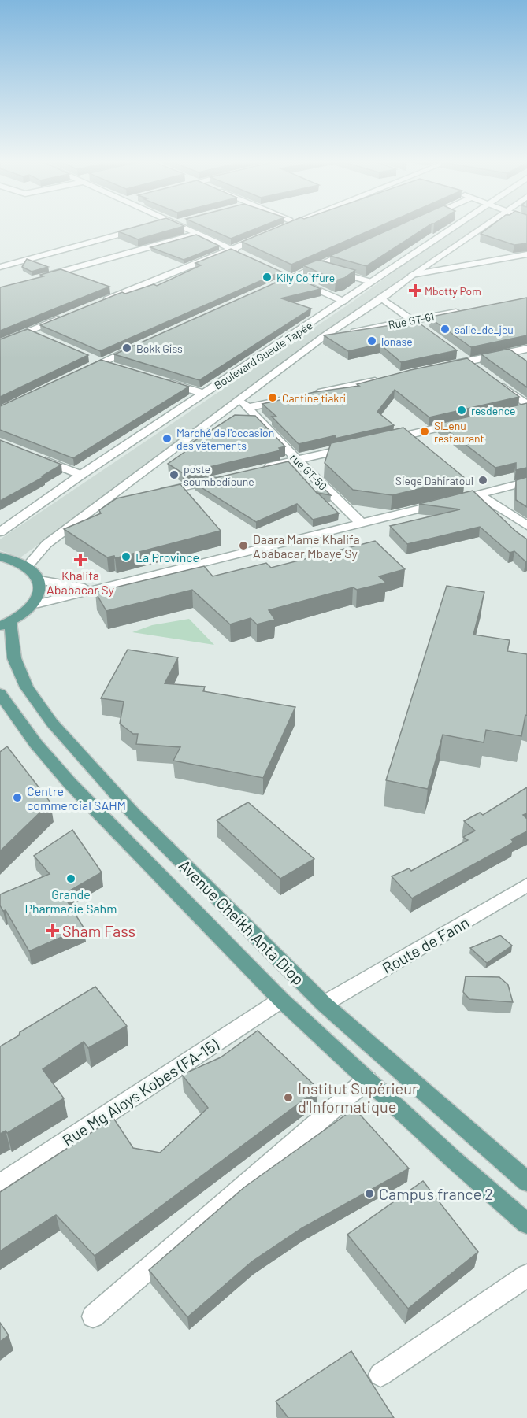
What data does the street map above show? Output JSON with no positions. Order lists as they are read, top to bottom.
{
  "streets": {
    "main road": ["Avenue Cheikh Anta Diop"],
    "street": [
      "Rue GT-61",
      "Boulevard Gueule Tapée",
      "rue GT-50",
      "Route de Fann",
      "Rue Mg Aloys Kobes (FA-15)"
    ]
  },
  "crossings": [
    ["Rue GT-61", "Boulevard Gueule Tapée"],
    ["Boulevard Gueule Tapée", "rue GT-50"],
    ["Avenue Cheikh Anta Diop", "Route de Fann"],
    ["Avenue Cheikh Anta Diop", "Rue Mg Aloys Kobes (FA-15)"]
  ],
  "places": {
    "other": [
      "Kily Coiffure",
      "salle_de_jeu",
      "lonase",
      "Bokk Giss",
      "Cantine tiakri",
      "resdence",
      "Sl_enu restaurant",
      "Marché de l'occasion des vêtements",
      "poste soumbedioune",
      "Siege Dahiratoul",
      "Daara Mame Khalifa Ababacar Mbaye Sy",
      "La Province",
      "Centre commercial SAHM",
      "Grande Pharmacie Sahm",
      "Institut Supérieur d'Informatique",
      "Campus france 2"
    ],
    "health": ["Mbotty Pom", "Khalifa Ababacar Sy", "Sham Fass"]
  }
}
